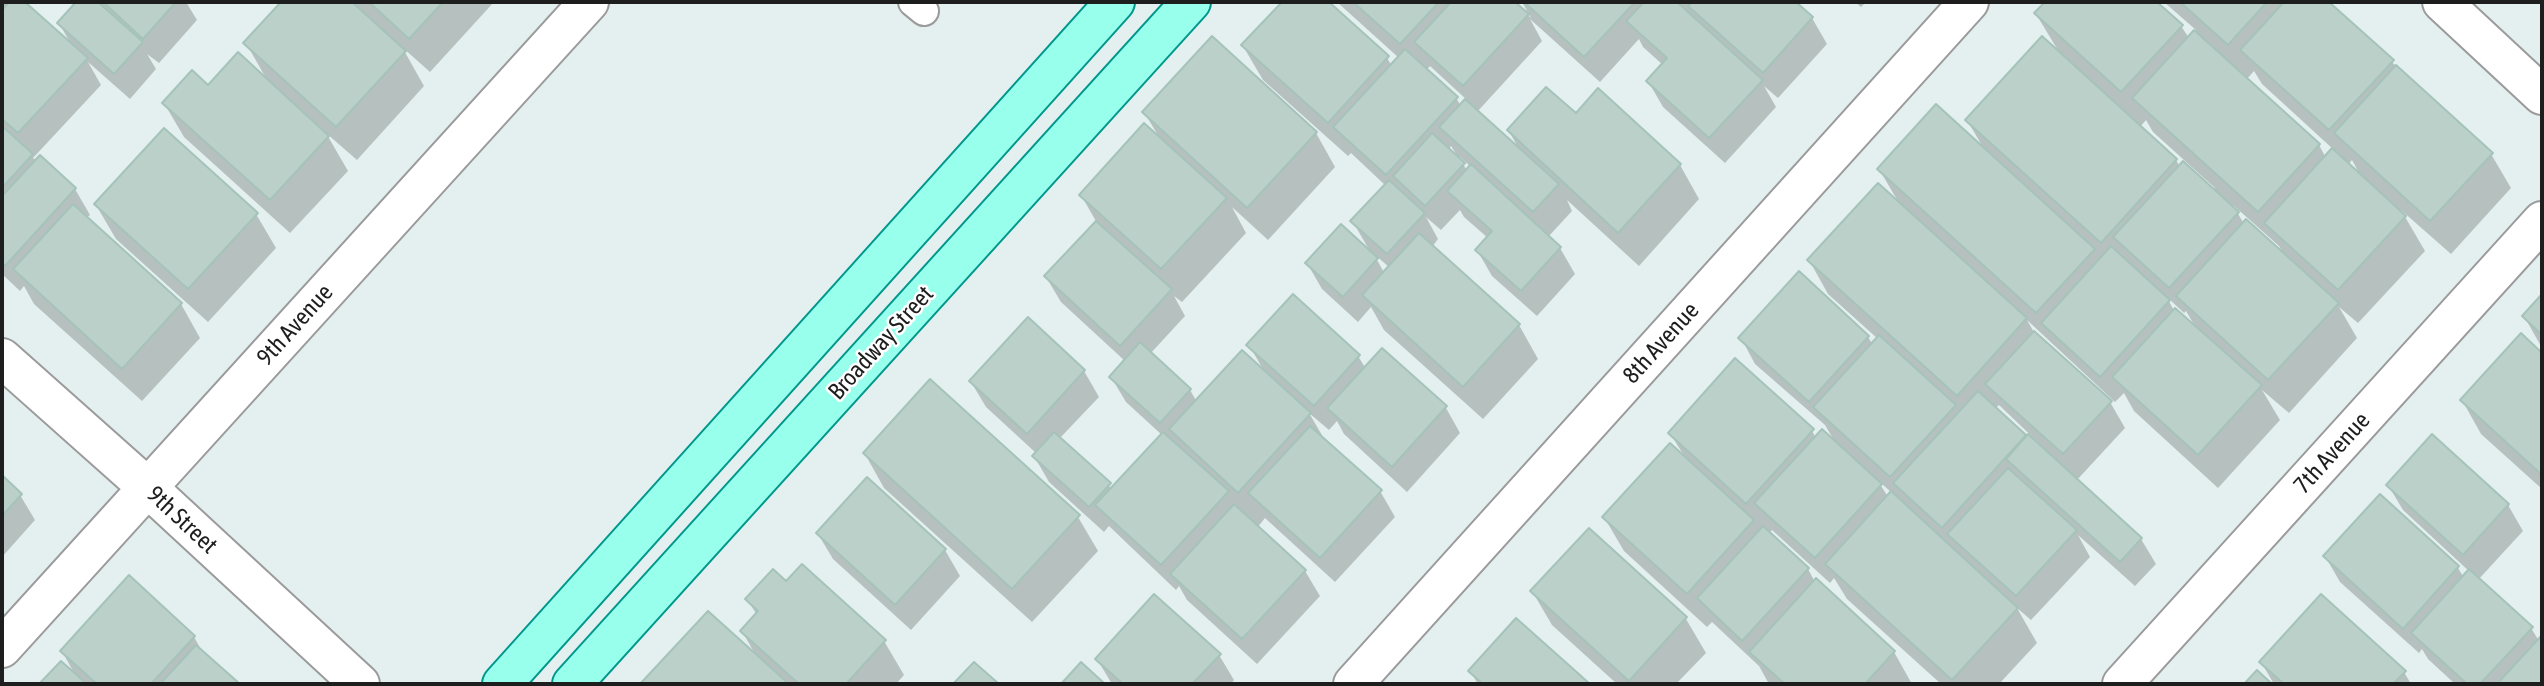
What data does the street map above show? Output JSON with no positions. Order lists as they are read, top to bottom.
{
  "streets": {
    "main road": ["Broadway Street"],
    "street": [
      "9th Avenue",
      "8th Avenue",
      "7th Avenue",
      "9th Street"
    ]
  },
  "crossings": [
    ["9th Avenue", "9th Street"]
  ]
}
